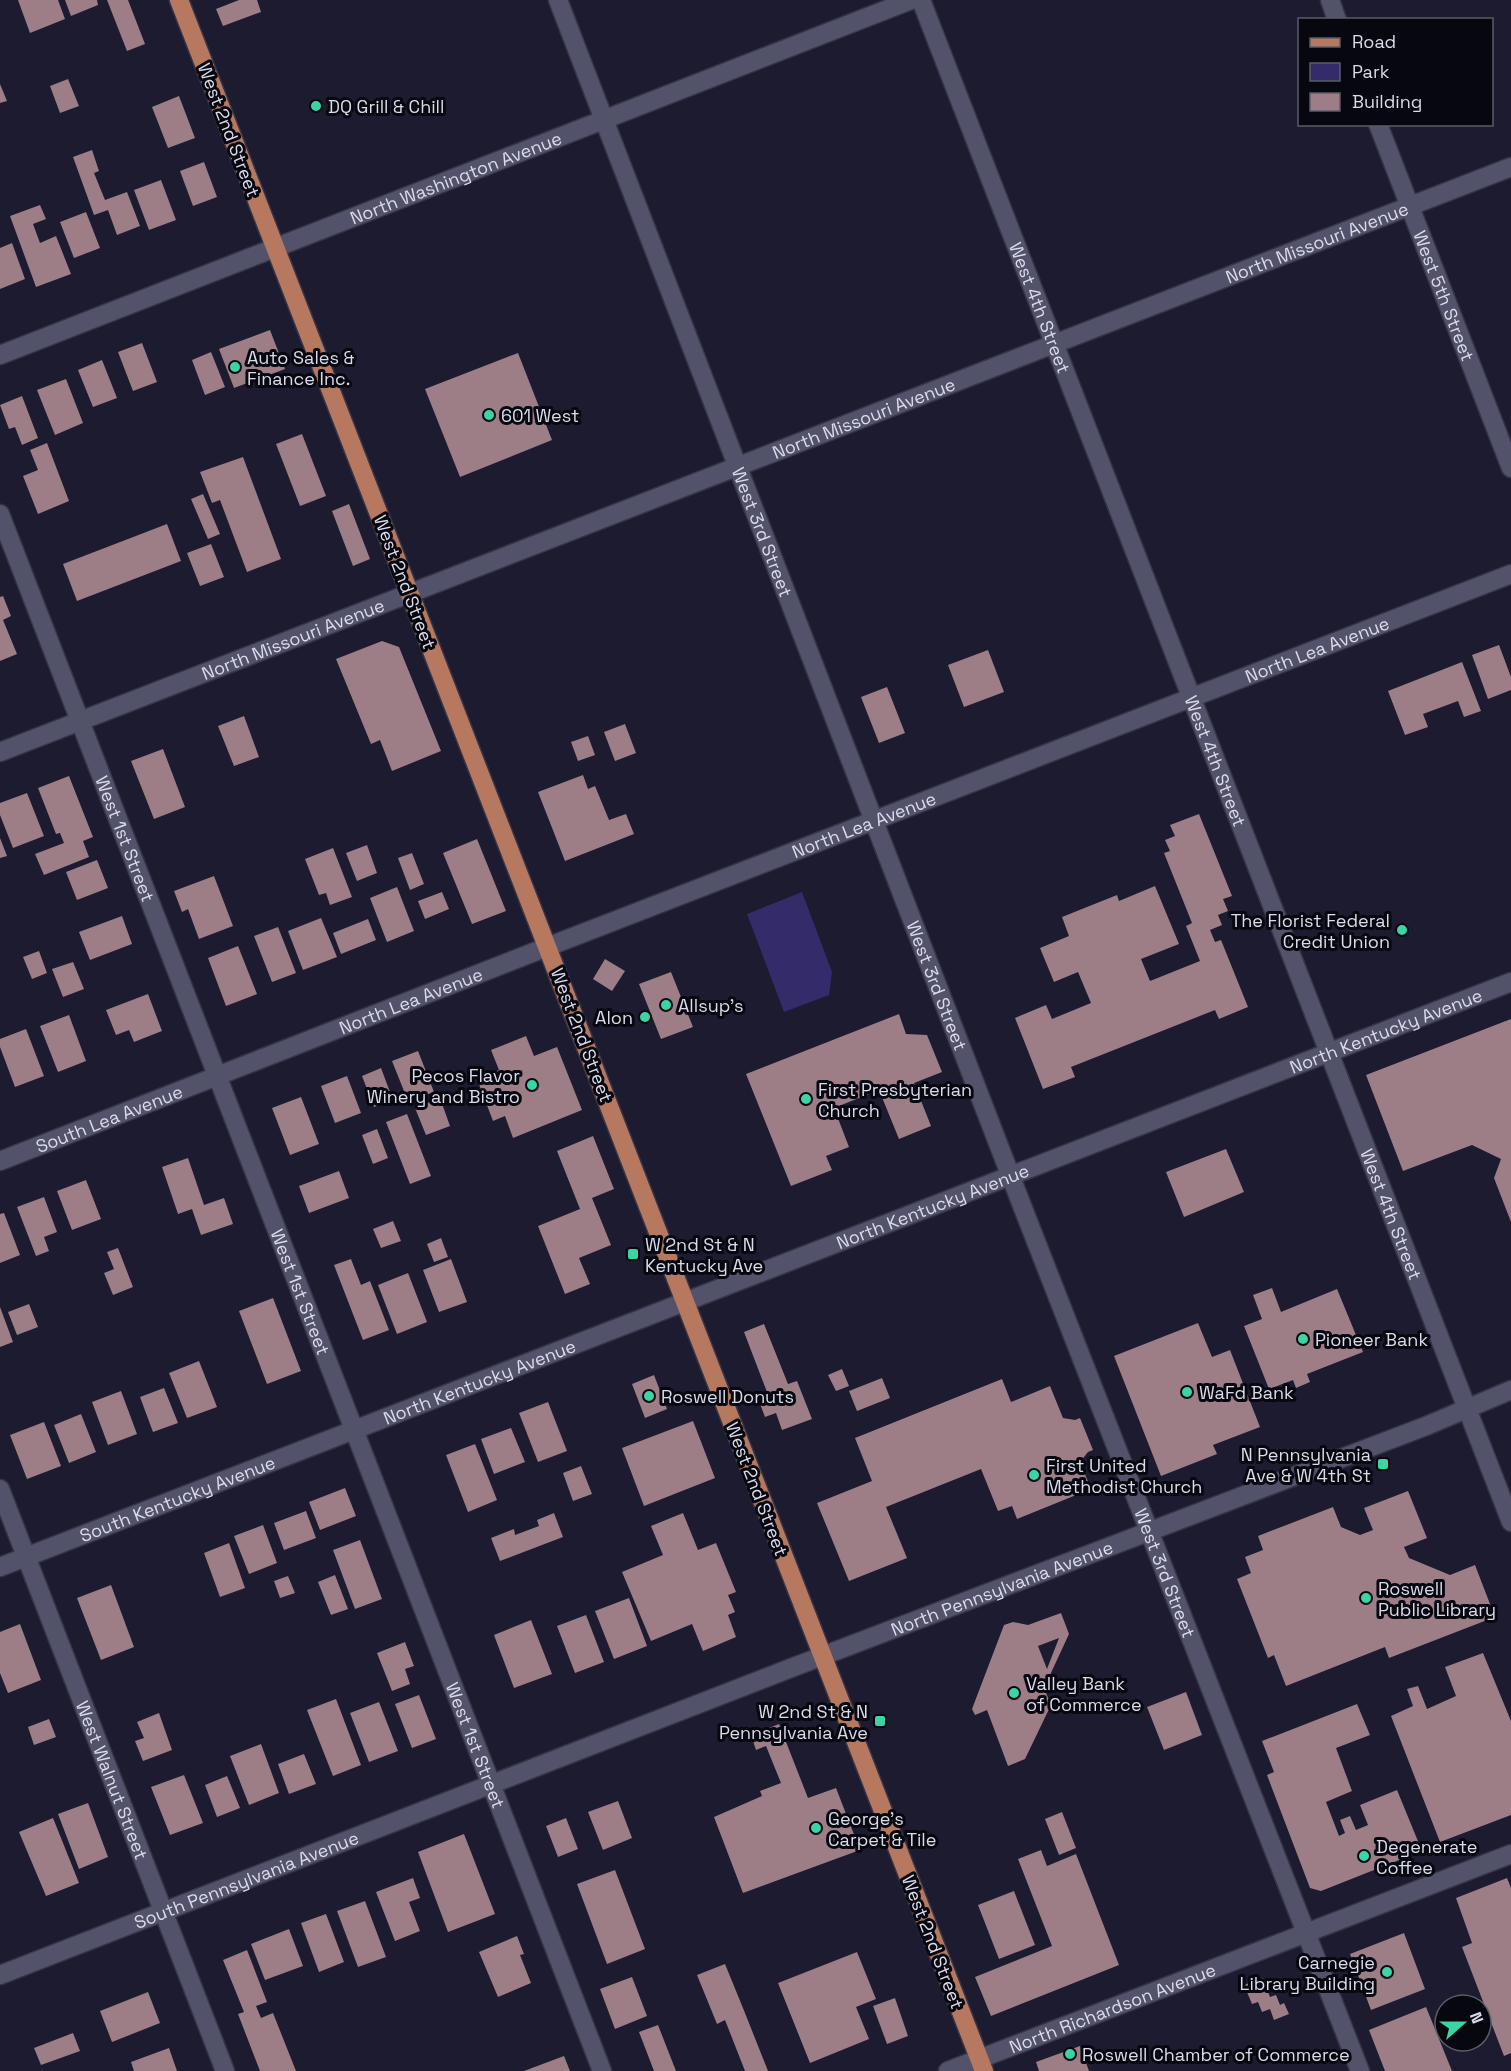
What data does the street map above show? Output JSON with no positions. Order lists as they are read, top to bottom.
{
  "streets": {
    "main road": ["West 2nd Street"],
    "street": [
      "North Washington Avenue",
      "North Missouri Avenue",
      "West 5th Street",
      "West 4th Street",
      "West 3rd Street",
      "North Lea Avenue",
      "West 1st Street",
      "North Kentucky Avenue",
      "South Lea Avenue",
      "South Kentucky Avenue",
      "North Pennsylvania Avenue",
      "West Walnut Street",
      "South Pennsylvania Avenue",
      "North Richardson Avenue"
    ]
  },
  "crossings": [
    ["West 2nd Street", "North Washington Avenue"],
    ["West 2nd Street", "North Missouri Avenue"],
    ["West 2nd Street", "North Lea Avenue"],
    ["West 2nd Street", "North Kentucky Avenue"],
    ["West 2nd Street", "North Pennsylvania Avenue"],
    ["West 2nd Street", "North Richardson Avenue"],
    ["North Washington Avenue", "West 3rd Street"],
    ["North Missouri Avenue", "West 5th Street"],
    ["North Missouri Avenue", "West 4th Street"],
    ["North Missouri Avenue", "West 3rd Street"],
    ["North Missouri Avenue", "West 1st Street"],
    ["West 4th Street", "North Lea Avenue"],
    ["West 4th Street", "North Kentucky Avenue"],
    ["West 4th Street", "North Pennsylvania Avenue"],
    ["West 3rd Street", "North Lea Avenue"],
    ["West 3rd Street", "North Kentucky Avenue"],
    ["West 3rd Street", "North Pennsylvania Avenue"],
    ["West 3rd Street", "North Richardson Avenue"],
    ["North Lea Avenue", "West 1st Street"],
    ["North Lea Avenue", "South Lea Avenue"],
    ["West 1st Street", "North Kentucky Avenue"],
    ["West 1st Street", "South Lea Avenue"],
    ["West 1st Street", "South Kentucky Avenue"],
    ["West 1st Street", "North Pennsylvania Avenue"],
    ["West 1st Street", "South Pennsylvania Avenue"],
    ["North Kentucky Avenue", "South Kentucky Avenue"],
    ["South Kentucky Avenue", "West Walnut Street"],
    ["North Pennsylvania Avenue", "South Pennsylvania Avenue"],
    ["West Walnut Street", "South Pennsylvania Avenue"]
  ],
  "places": {
    "other": [
      "DQ Grill & Chill",
      "Auto Sales & Finance Inc.",
      "601 West",
      "The Florist Federal Credit Union",
      "Allsup's",
      "Alon",
      "Pecos Flavor Winery and Bistro",
      "First Presbyterian Church",
      "Pioneer Bank",
      "WaFd Bank",
      "Roswell Donuts",
      "First United Methodist Church",
      "Roswell Public Library",
      "Valley Bank of Commerce",
      "George's Carpet & Tile",
      "Degenerate Coffee",
      "Carnegie Library Building",
      "Roswell Chamber of Commerce"
    ],
    "transit": ["W 2nd St & N Kentucky Ave", "N Pennsylvania Ave & W 4th St", "W 2nd St & N Pennsylvania Ave"]
  },
  "legend": ["Road", "Park", "Building"],
  "north": "right"
}
